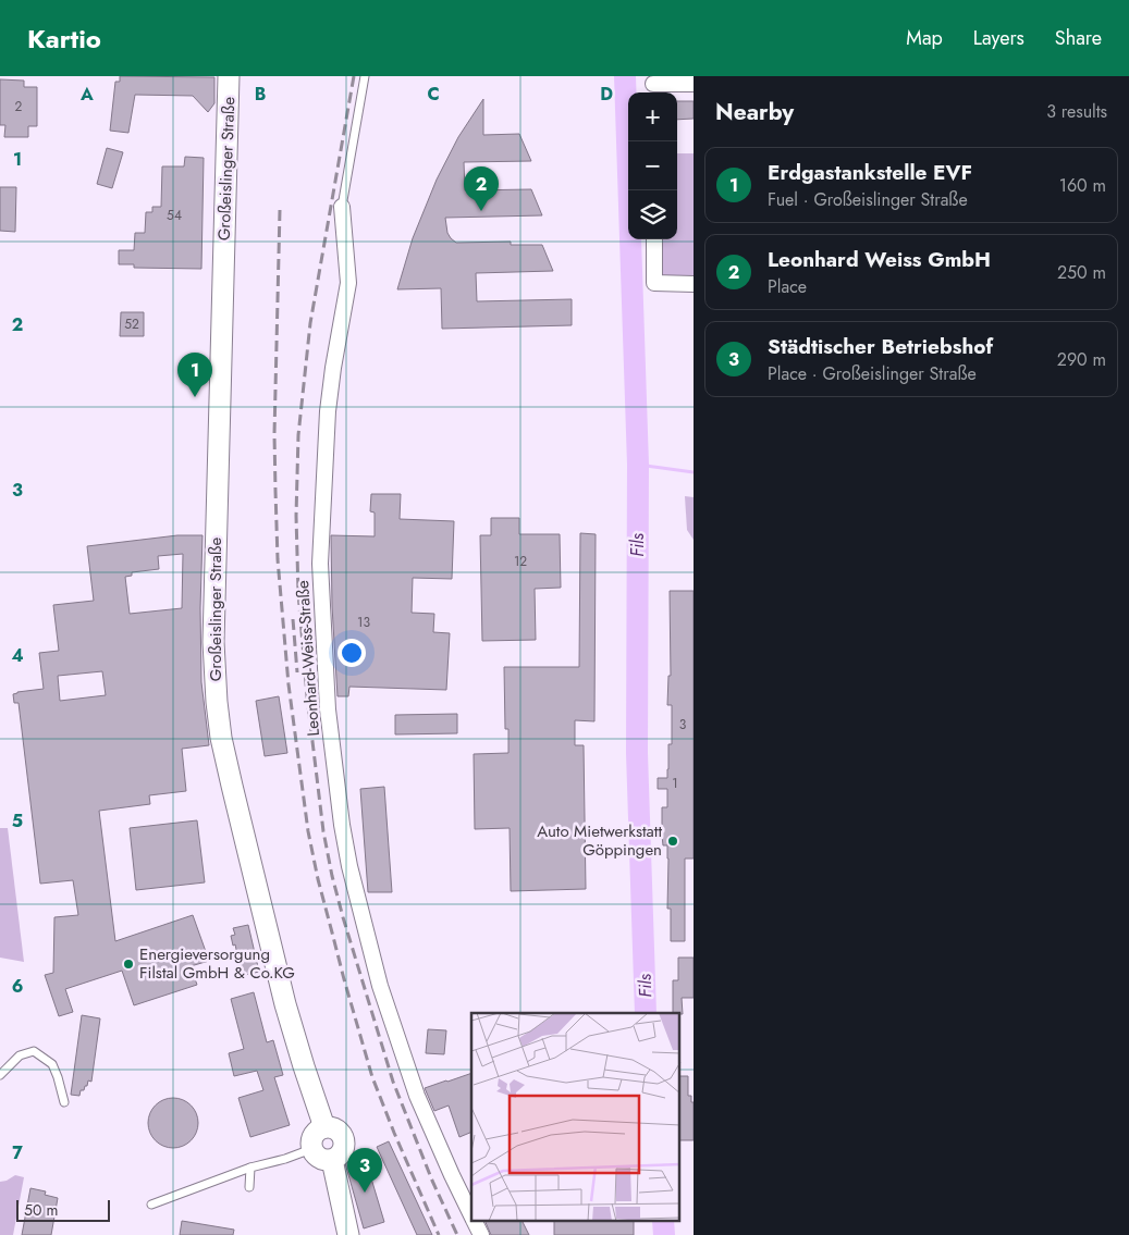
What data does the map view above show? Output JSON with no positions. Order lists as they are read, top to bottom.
{
  "streets": {
    "main road": ["Großeislinger Straße"],
    "street": ["Leonhard-Weiss-Straße"]
  },
  "water": ["Fils"],
  "places": ["Auto Mietwerkstatt Göppingen", "Energieversorgung Filstal GmbH & Co.KG"],
  "house_numbers": [
    "2",
    "54",
    "52",
    "12",
    "13",
    "3",
    "1"
  ],
  "scale_bar": "50 m",
  "page": {
    "header": "Kartio",
    "nav": ["Map", "Layers", "Share"],
    "heading": ["Nearby", "3 results"],
    "map_buttons": ["+", "−"],
    "list": [
      {
        "mark": "1",
        "name": "Erdgastankstelle EVF",
        "note": "Fuel · Großeislinger Straße",
        "value": "160 m"
      },
      {
        "mark": "2",
        "name": "Leonhard Weiss GmbH",
        "note": "Place",
        "value": "250 m"
      },
      {
        "mark": "3",
        "name": "Städtischer Betriebshof",
        "note": "Place · Großeislinger Straße",
        "value": "290 m"
      }
    ],
    "pins": ["2", "1", "3"],
    "scale": "50 m"
  },
  "grid": {
    "columns": [
      "A",
      "B",
      "C",
      "D"
    ],
    "rows": [
      "1",
      "2",
      "3",
      "4",
      "5",
      "6",
      "7"
    ]
  }
}
